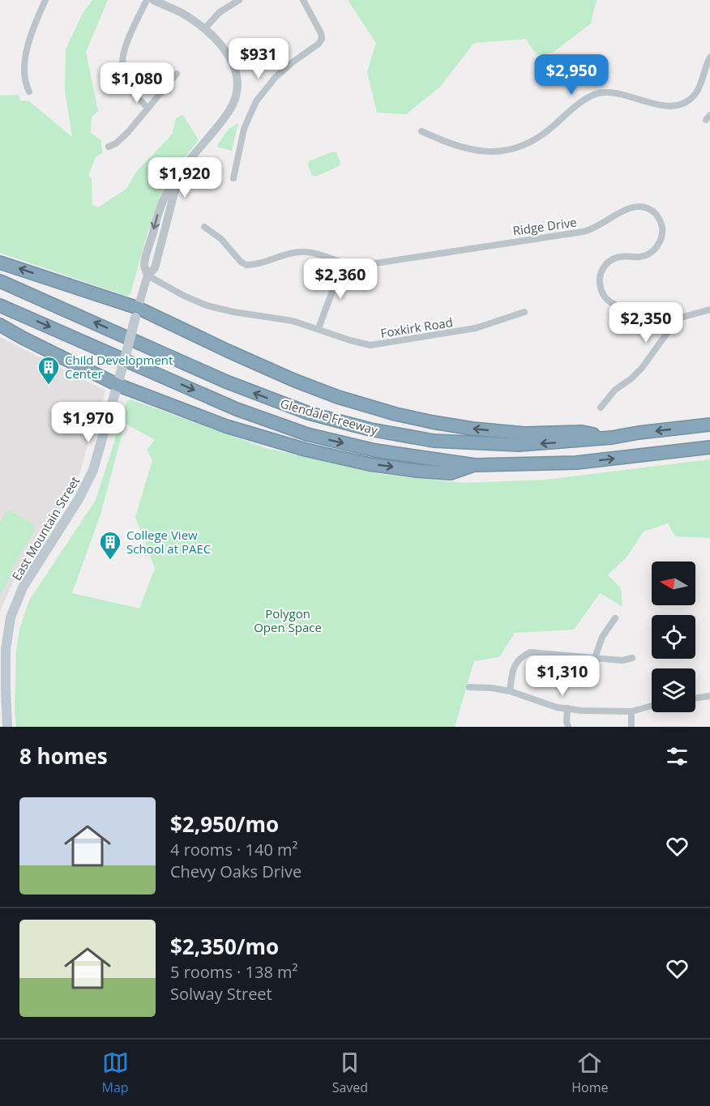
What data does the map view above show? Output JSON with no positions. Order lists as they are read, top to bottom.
{
  "streets": {
    "highway": ["Glendale Freeway"],
    "main road": ["East Mountain Street"],
    "street": ["Ridge Drive", "Foxkirk Road"]
  },
  "parks": ["Polygon Open Space"],
  "places": {
    "building": ["Child Development Center", "College View School at PAEC"]
  },
  "north": "left",
  "page": {
    "price": [
      "$931",
      "$2,950",
      "$1,080",
      "$1,920",
      "$2,360",
      "$2,350",
      "$1,970",
      "$1,310"
    ],
    "heading": "8 homes",
    "list": [
      {
        "name": "$2,950/mo",
        "note": "4 rooms · 140 m² · Chevy Oaks Drive"
      },
      {
        "name": "$2,350/mo",
        "note": "5 rooms · 138 m² · Solway Street"
      }
    ],
    "tabs": ["Map", "Saved", "Home"]
  }
}
